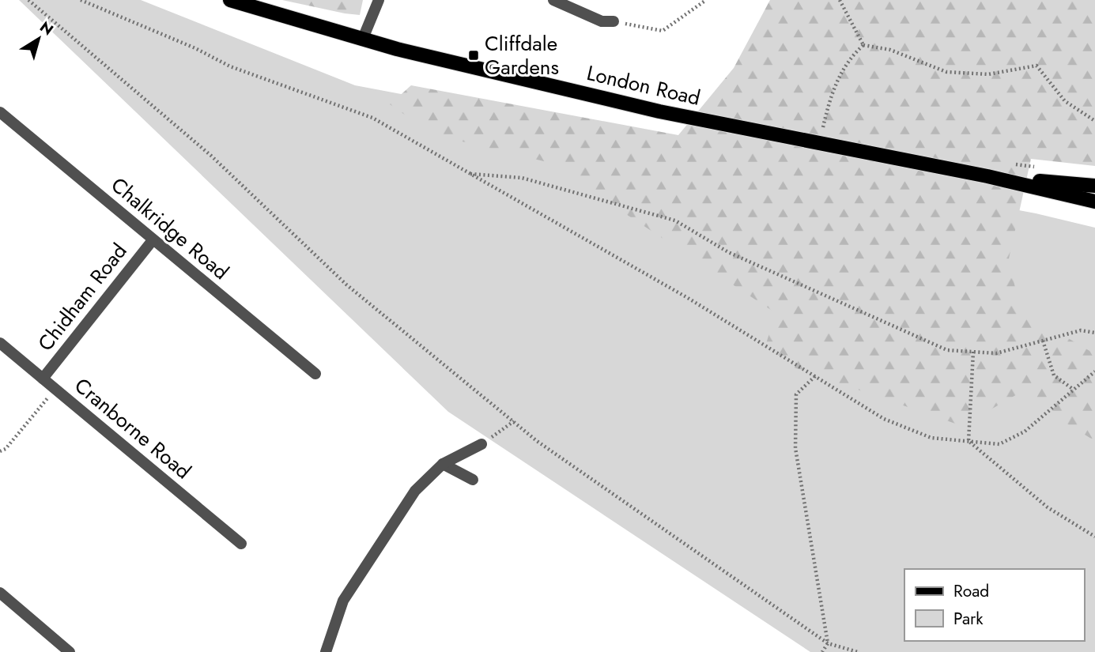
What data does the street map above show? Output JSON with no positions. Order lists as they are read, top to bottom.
{
  "streets": {
    "main road": ["London Road"],
    "street": ["Chalkridge Road", "Chidham Road", "Cranborne Road"]
  },
  "crossings": [
    ["Chalkridge Road", "Chidham Road"],
    ["Chidham Road", "Cranborne Road"]
  ],
  "places": {
    "transit": ["Cliffdale Gardens"]
  },
  "legend": ["Road", "Park"],
  "north": "top right"
}
